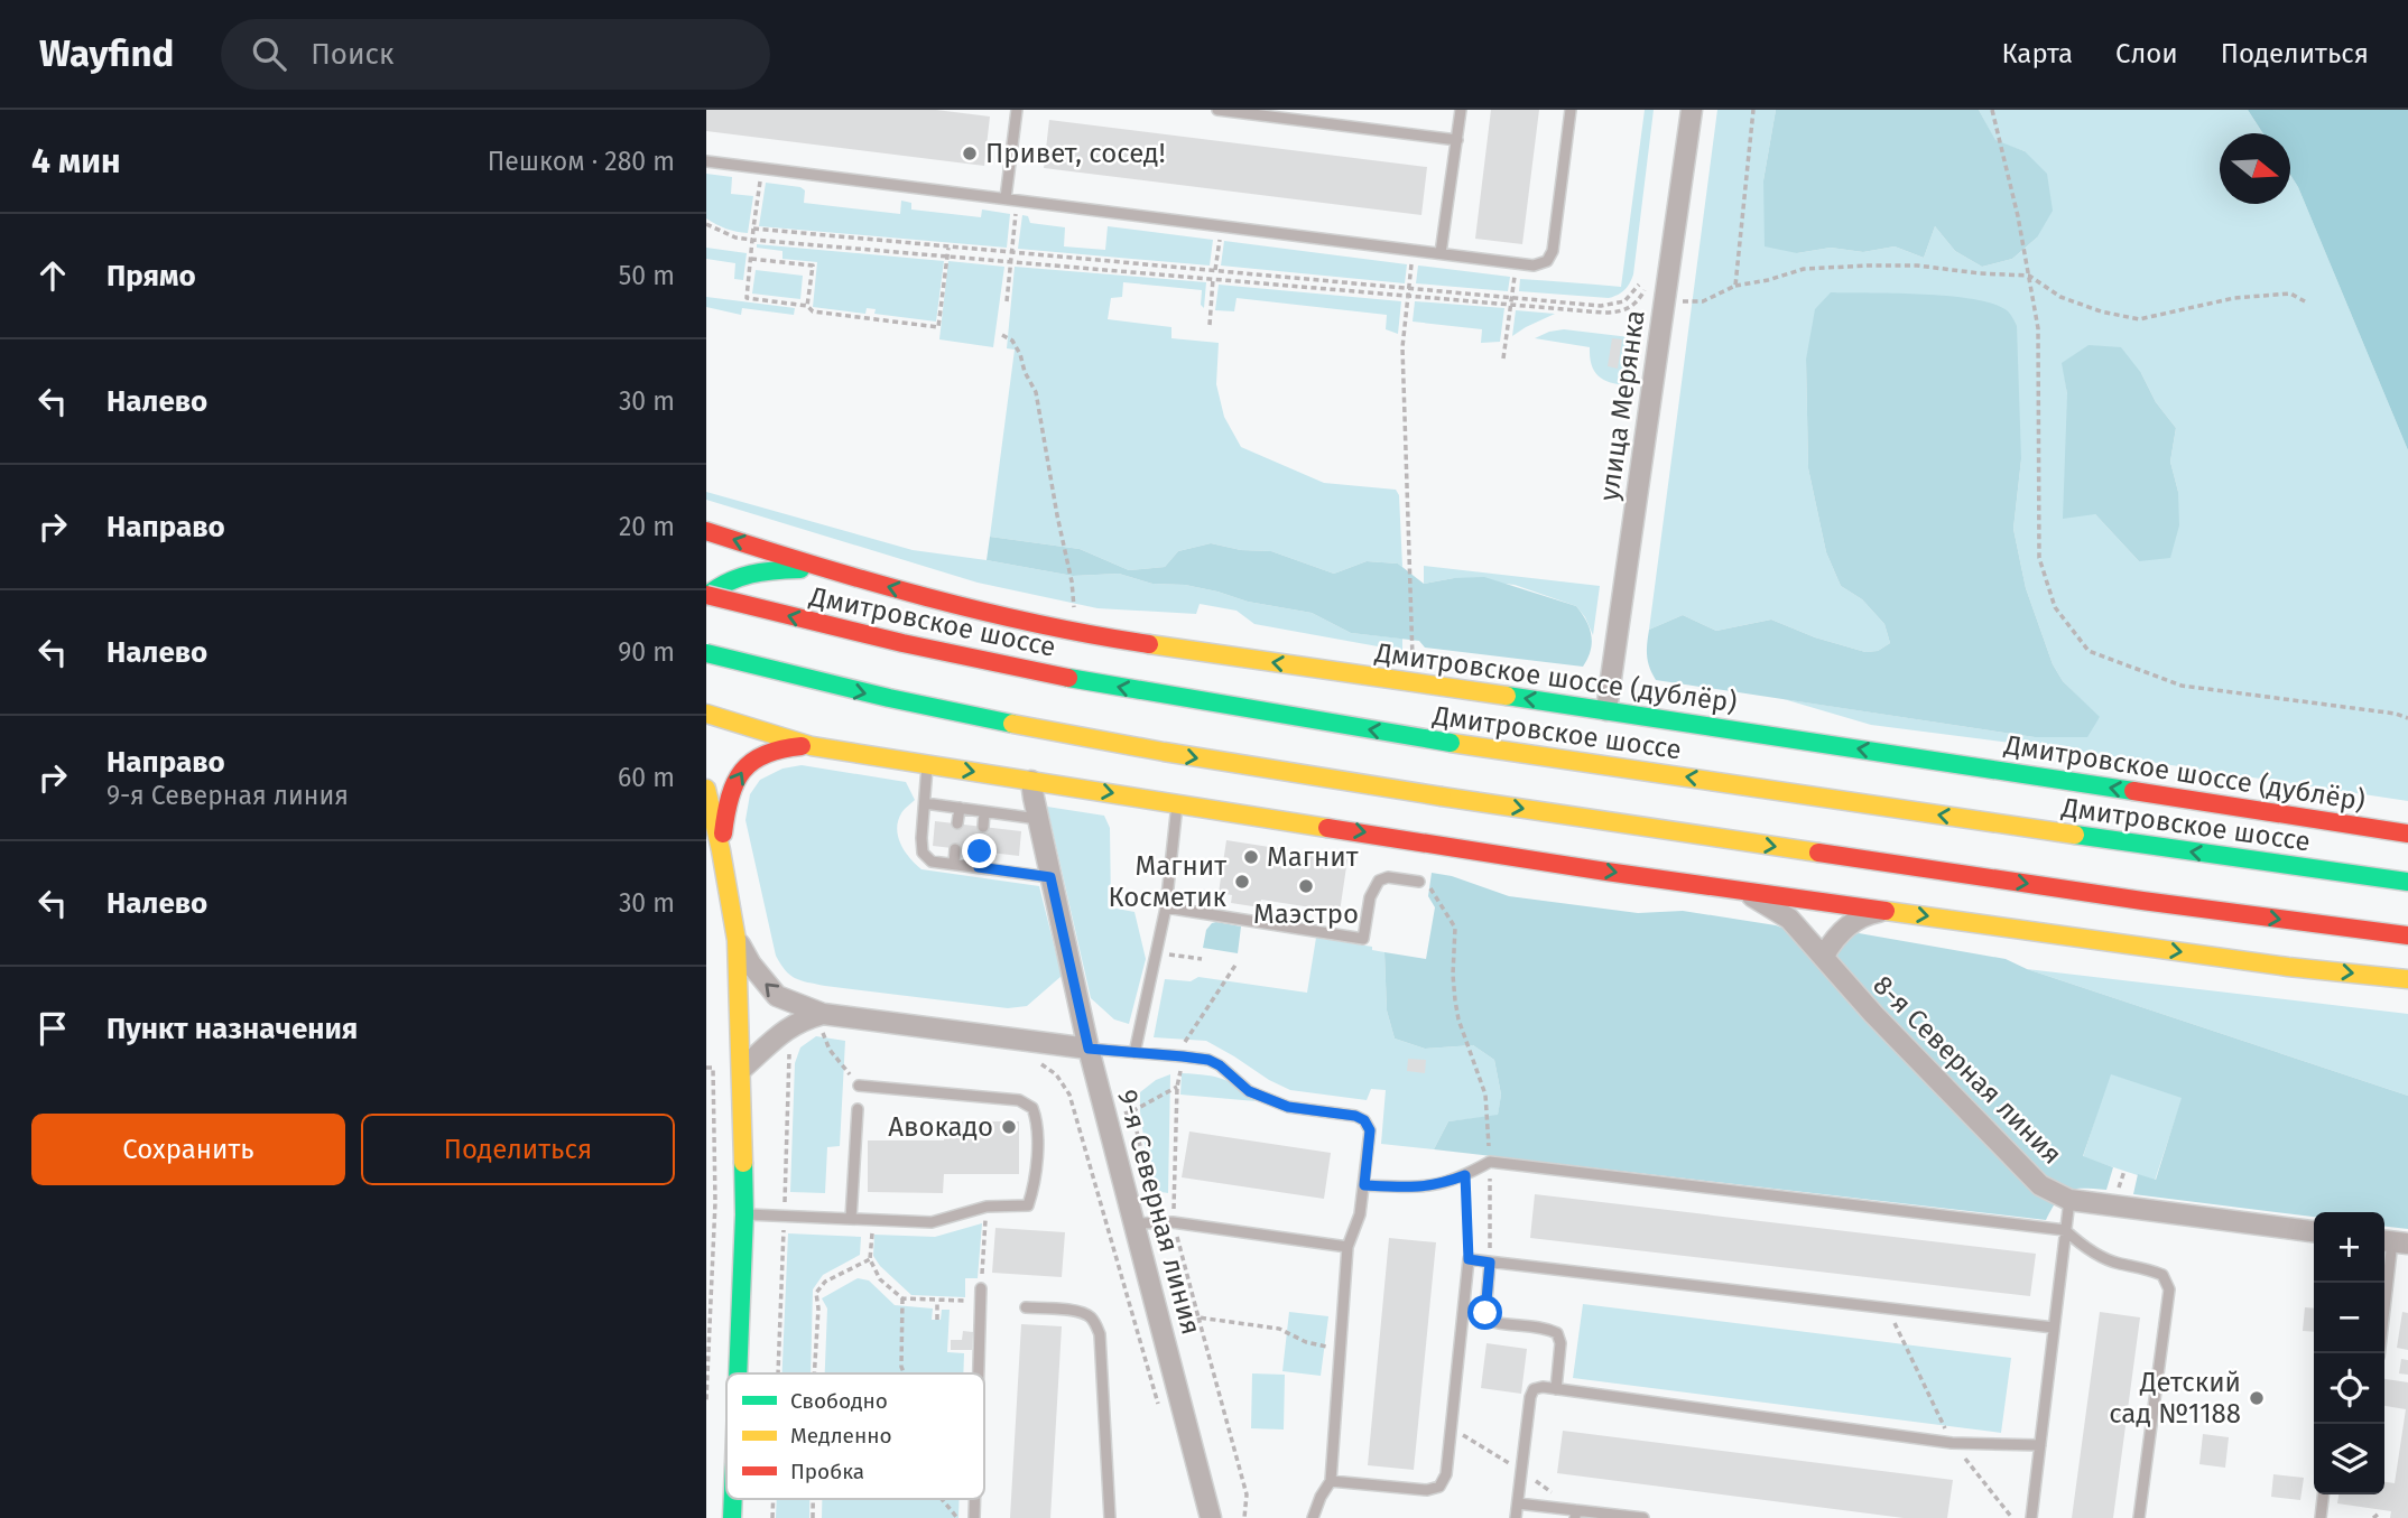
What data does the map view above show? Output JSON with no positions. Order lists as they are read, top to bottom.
{
  "streets": {
    "main road": ["Дмитровское шоссе", "Дмитровское шоссе (дублёр)"],
    "street": ["улица Мерянка", "8-я Северная линия", "9-я Северная линия"]
  },
  "crossings": [
    ["улица Мерянка", "Дмитровское шоссе (дублёр)"]
  ],
  "places": [
    "Привет, сосед!",
    "Магнит",
    "Магнит Косметик",
    "Маэстро",
    "Авокадо",
    "Детский сад №1188"
  ],
  "legend": ["Свободно", "Медленно", "Пробка"],
  "north": "right",
  "page": {
    "header": "Wayfind",
    "search": "Поиск",
    "nav": ["Карта", "Слои", "Поделиться"],
    "heading": ["4 мин", "Пешком · 280 m"],
    "list": [
      ["Прямо", "50 m"],
      ["Налево", "30 m"],
      ["Направо", "20 m"],
      ["Налево", "90 m"],
      ["Направо", "9-я Северная линия", "60 m"],
      ["Налево", "30 m"],
      "Пункт назначения"
    ],
    "buttons": ["Сохранить", "Поделиться"],
    "map_buttons": ["+", "−"]
  }
}
